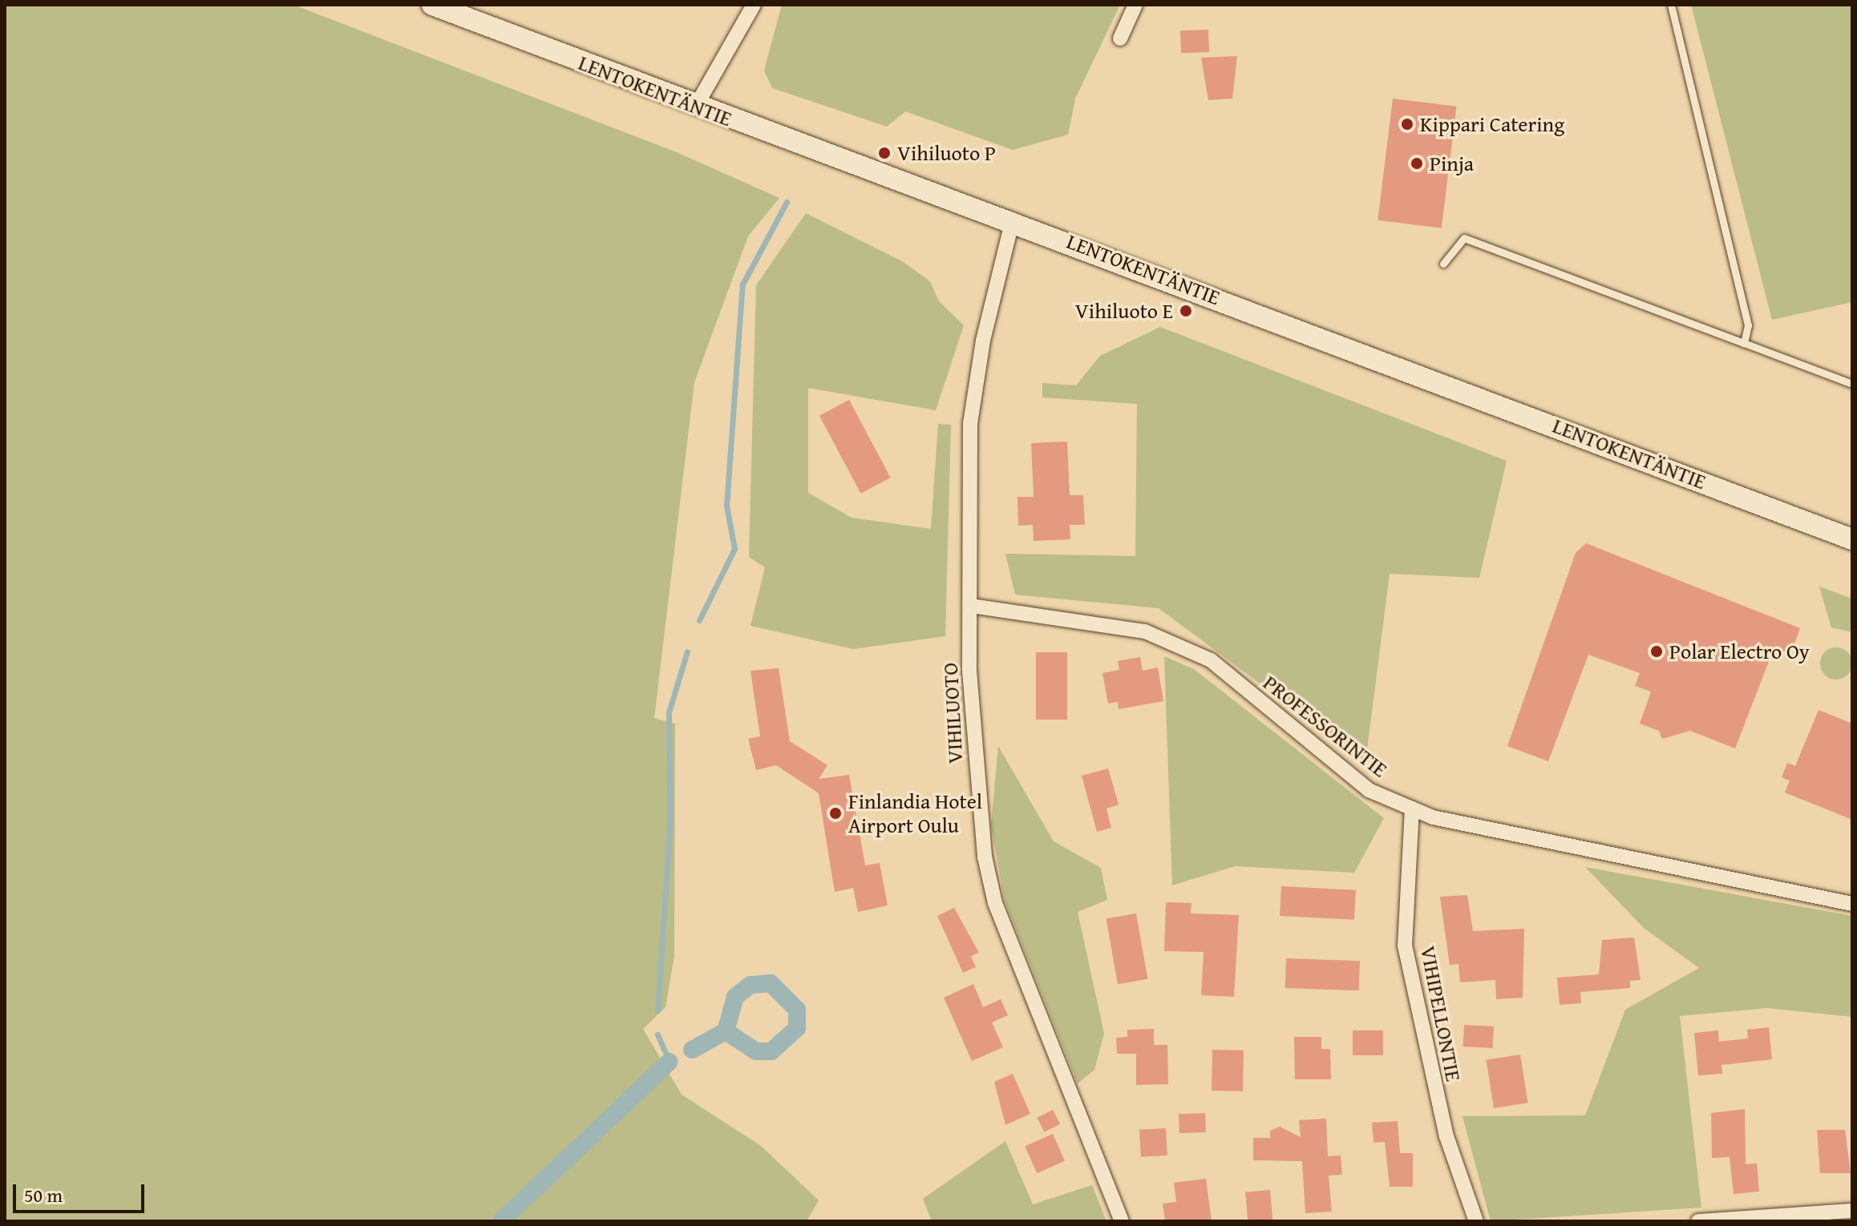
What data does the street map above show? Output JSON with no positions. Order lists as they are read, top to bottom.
{
  "streets": {
    "main road": ["LENTOKENTÄNTIE"],
    "street": ["VIHILUOTO", "PROFESSORINTIE", "VIHIPELLONTIE"]
  },
  "crossings": [
    ["LENTOKENTÄNTIE", "VIHILUOTO"],
    ["VIHILUOTO", "PROFESSORINTIE"],
    ["PROFESSORINTIE", "VIHIPELLONTIE"]
  ],
  "places": [
    "Kippari Catering",
    "Vihiluoto P",
    "Pinja",
    "Vihiluoto E",
    "Polar Electro Oy",
    "Finlandia Hotel Airport Oulu"
  ],
  "scale_bar": "50 m"
}
